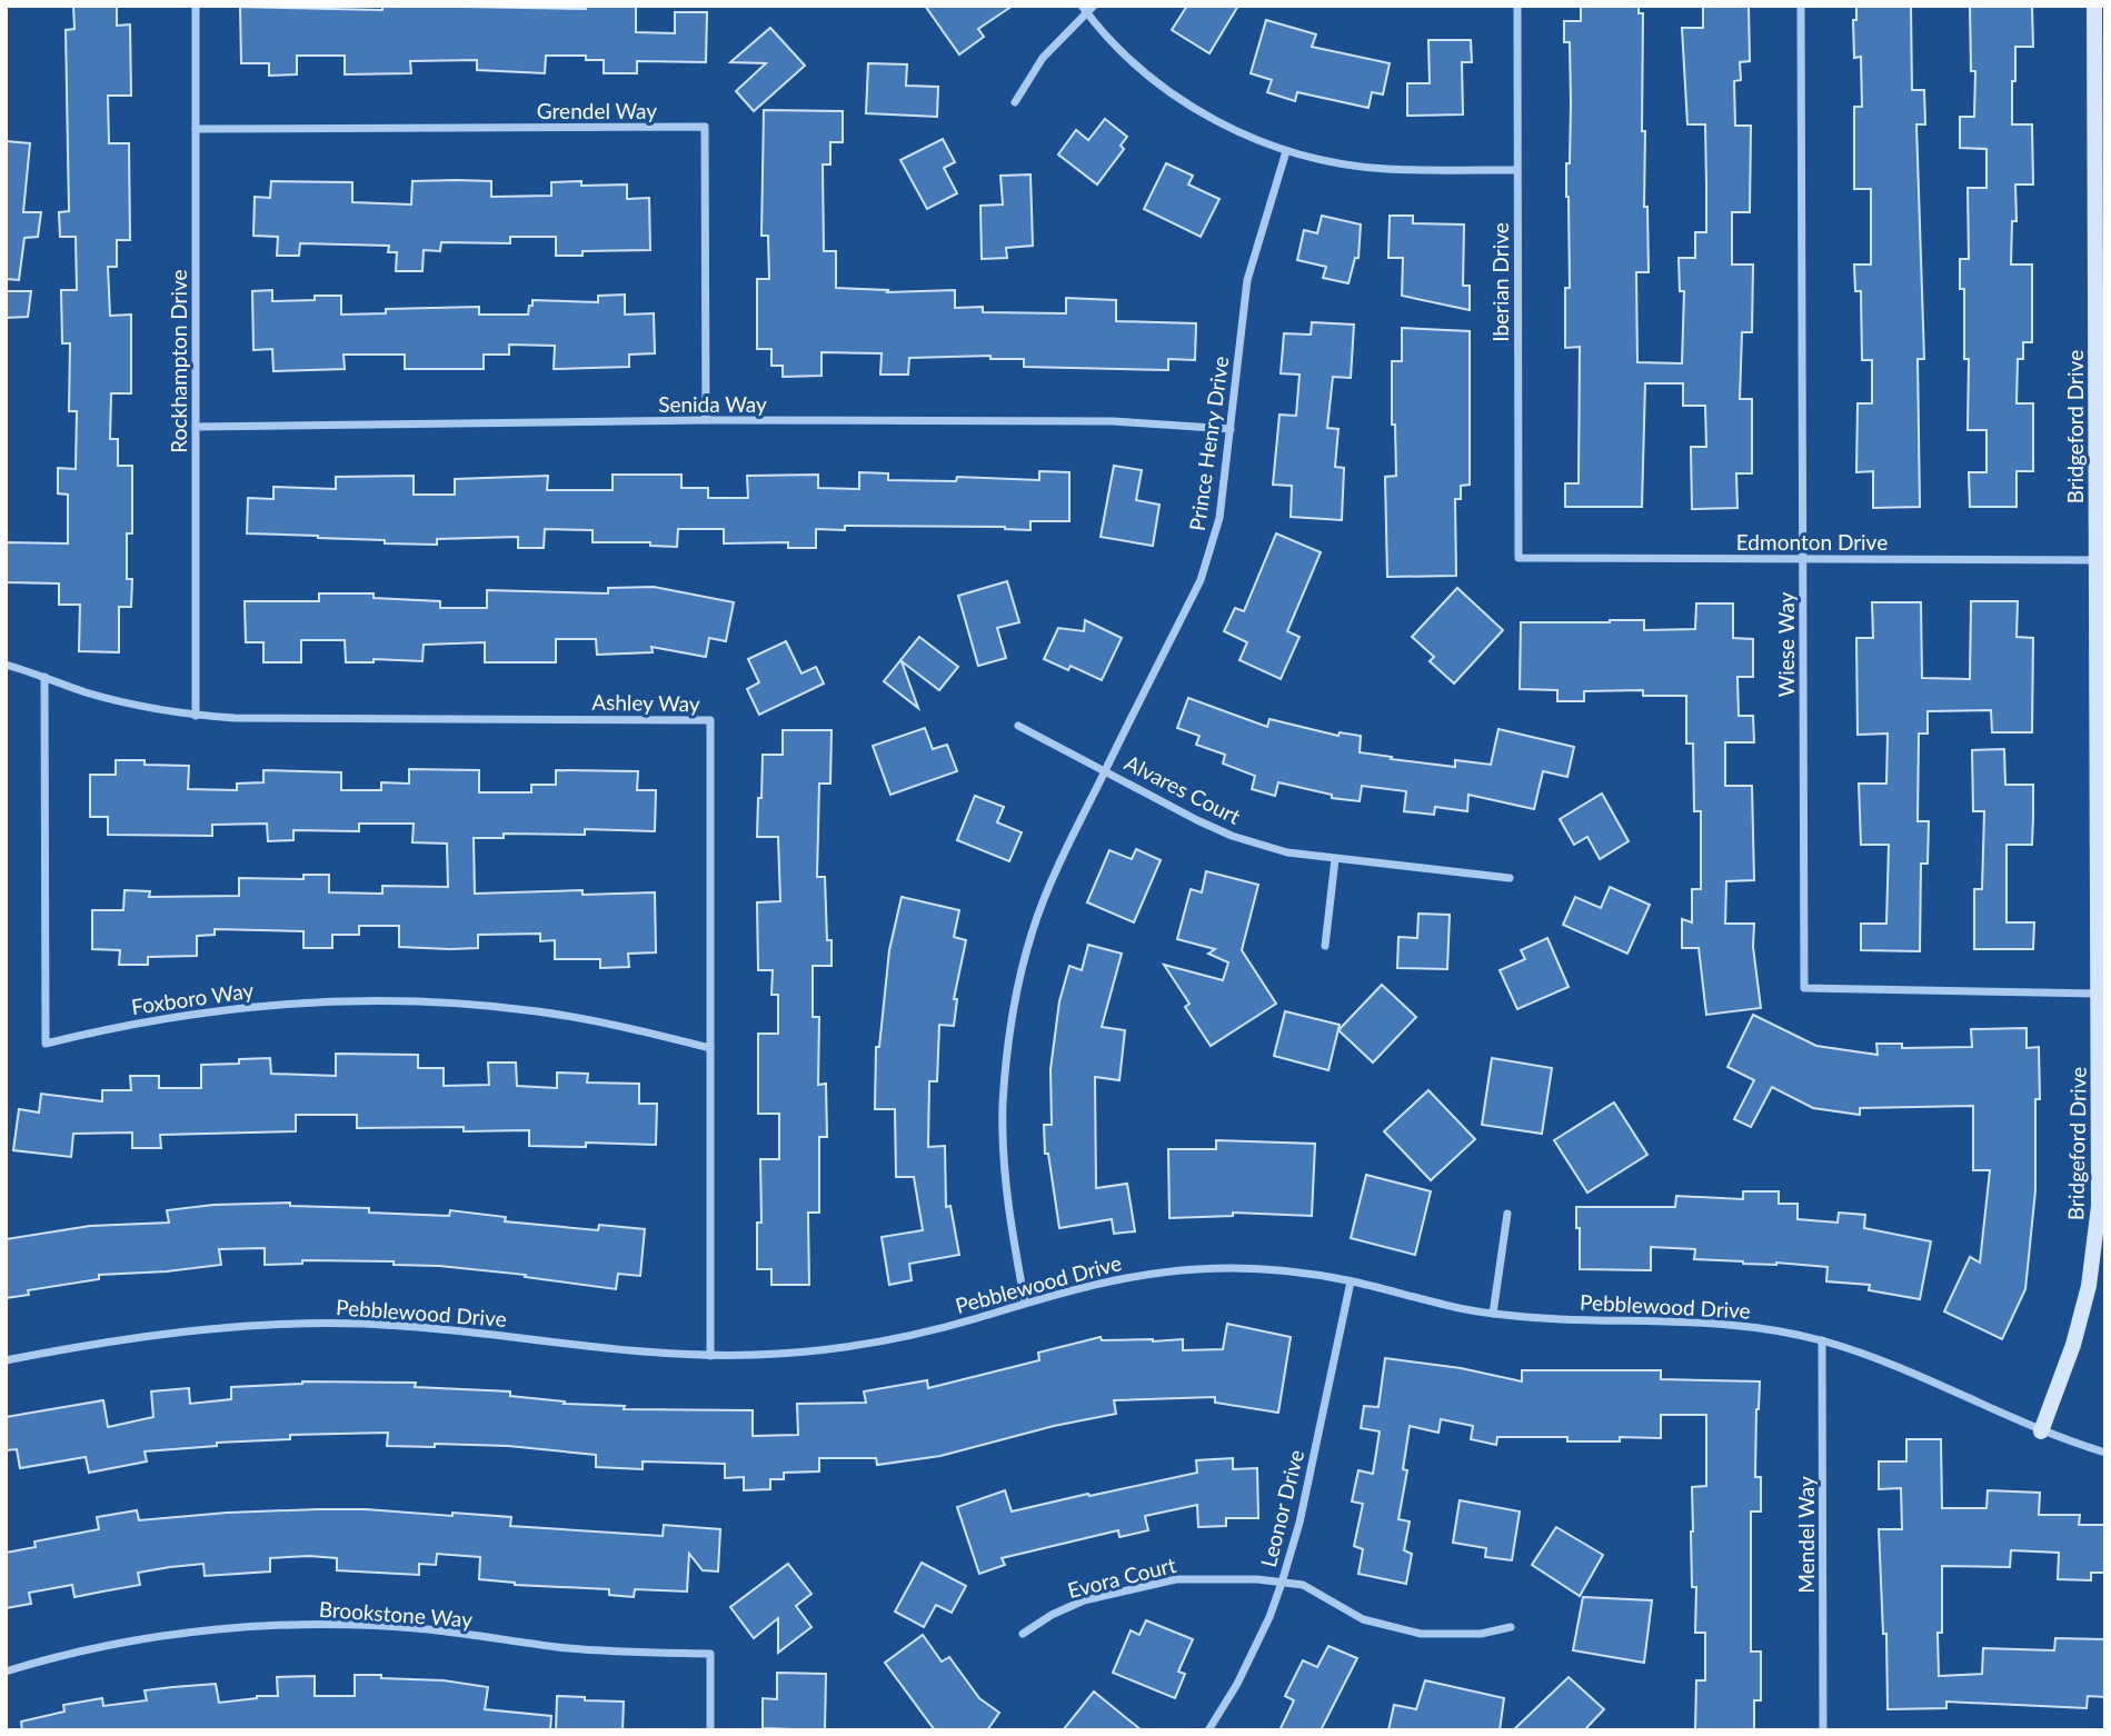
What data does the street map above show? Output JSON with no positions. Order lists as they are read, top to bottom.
{
  "streets": {
    "street": [
      "Grendel Way",
      "Iberian Drive",
      "Rockhampton Drive",
      "Senida Way",
      "Bridgeford Drive",
      "Prince Henry Drive",
      "Edmonton Drive",
      "Wiese Way",
      "Ashley Way",
      "Alvares Court",
      "Foxboro Way",
      "Pebblewood Drive",
      "Leonor Drive",
      "Mendel Way",
      "Evora Court",
      "Brookstone Way"
    ]
  },
  "crossings": [
    ["Grendel Way", "Rockhampton Drive"],
    ["Grendel Way", "Senida Way"],
    ["Iberian Drive", "Edmonton Drive"],
    ["Rockhampton Drive", "Senida Way"],
    ["Rockhampton Drive", "Ashley Way"],
    ["Senida Way", "Prince Henry Drive"],
    ["Bridgeford Drive", "Edmonton Drive"],
    ["Bridgeford Drive", "Wiese Way"],
    ["Bridgeford Drive", "Pebblewood Drive"],
    ["Prince Henry Drive", "Alvares Court"],
    ["Prince Henry Drive", "Pebblewood Drive"],
    ["Edmonton Drive", "Wiese Way"],
    ["Ashley Way", "Foxboro Way"],
    ["Ashley Way", "Pebblewood Drive"],
    ["Pebblewood Drive", "Leonor Drive"],
    ["Pebblewood Drive", "Mendel Way"],
    ["Leonor Drive", "Evora Court"]
  ]
}
